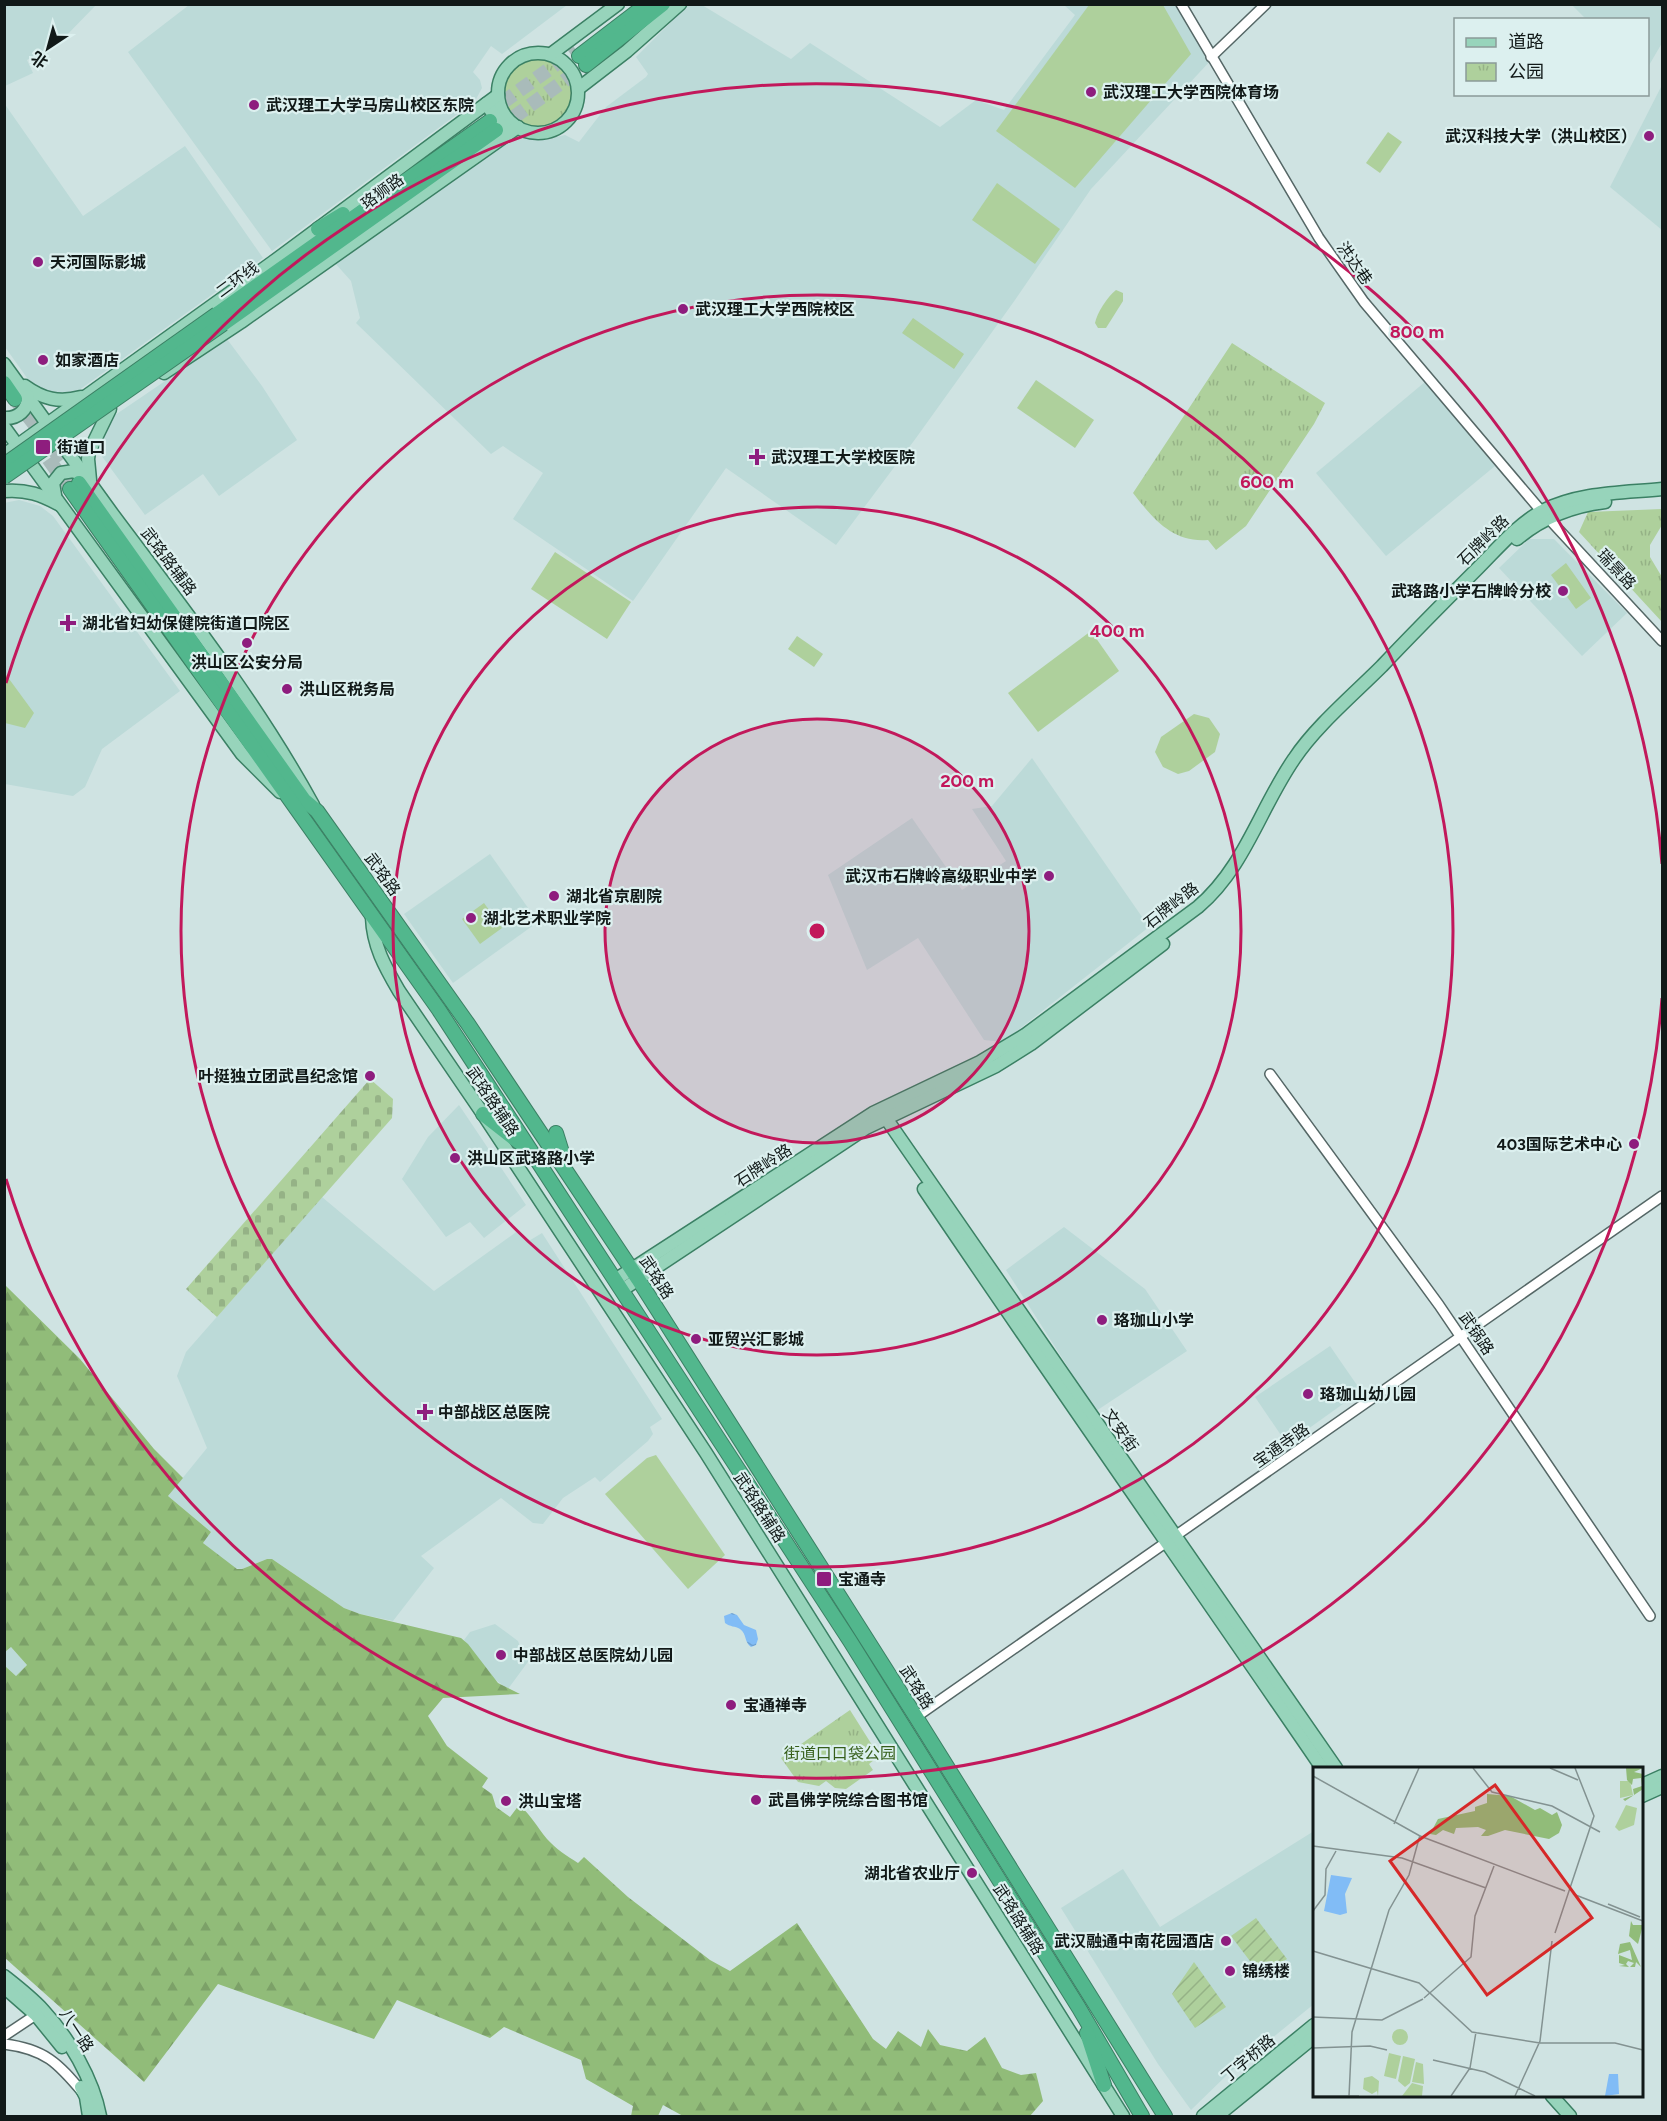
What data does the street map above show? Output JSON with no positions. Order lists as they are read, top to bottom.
{
  "streets": {
    "highway": ["珞狮路", "二环线", "武珞路"],
    "main road": [
      "石牌岭路",
      "武珞路辅路",
      "文安街",
      "八一路",
      "丁字桥路"
    ],
    "street": [
      "洪达巷",
      "瑞景路",
      "武锅路",
      "宝通寺路"
    ]
  },
  "crossings": [
    ["珞狮路", "二环线"],
    ["洪达巷", "石牌岭路"],
    ["洪达巷", "瑞景路"],
    ["石牌岭路", "瑞景路"],
    ["石牌岭路", "武珞路"],
    ["石牌岭路", "文安街"],
    ["武珞路辅路", "武珞路"],
    ["武珞路", "宝通寺路"],
    ["武锅路", "宝通寺路"],
    ["文安街", "宝通寺路"]
  ],
  "parks": ["街道口口袋公园"],
  "places": {
    "other": [
      "武汉理工大学西院体育场",
      "武汉理工大学马房山校区东院",
      "武汉科技大学（洪山校区）",
      "天河国际影城",
      "武汉理工大学西院校区",
      "如家酒店",
      "武珞路小学石牌岭分校",
      "洪山区公安分局",
      "洪山区税务局",
      "武汉市石牌岭高级职业中学",
      "湖北省京剧院",
      "湖北艺术职业学院",
      "叶挺独立团武昌纪念馆",
      "403国际艺术中心",
      "洪山区武珞路小学",
      "珞珈山小学",
      "亚贸兴汇影城",
      "珞珈山幼儿园",
      "中部战区总医院幼儿园",
      "宝通禅寺",
      "武昌佛学院综合图书馆",
      "洪山宝塔",
      "湖北省农业厅",
      "武汉融通中南花园酒店",
      "锦绣楼"
    ],
    "transit": ["街道口", "宝通寺"],
    "health": ["武汉理工大学校医院", "湖北省妇幼保健院街道口院区", "中部战区总医院"]
  },
  "legend": ["道路", "公园"],
  "north": "bottom left",
  "rings": [
    "800 m",
    "600 m",
    "400 m",
    "200 m"
  ]
}
